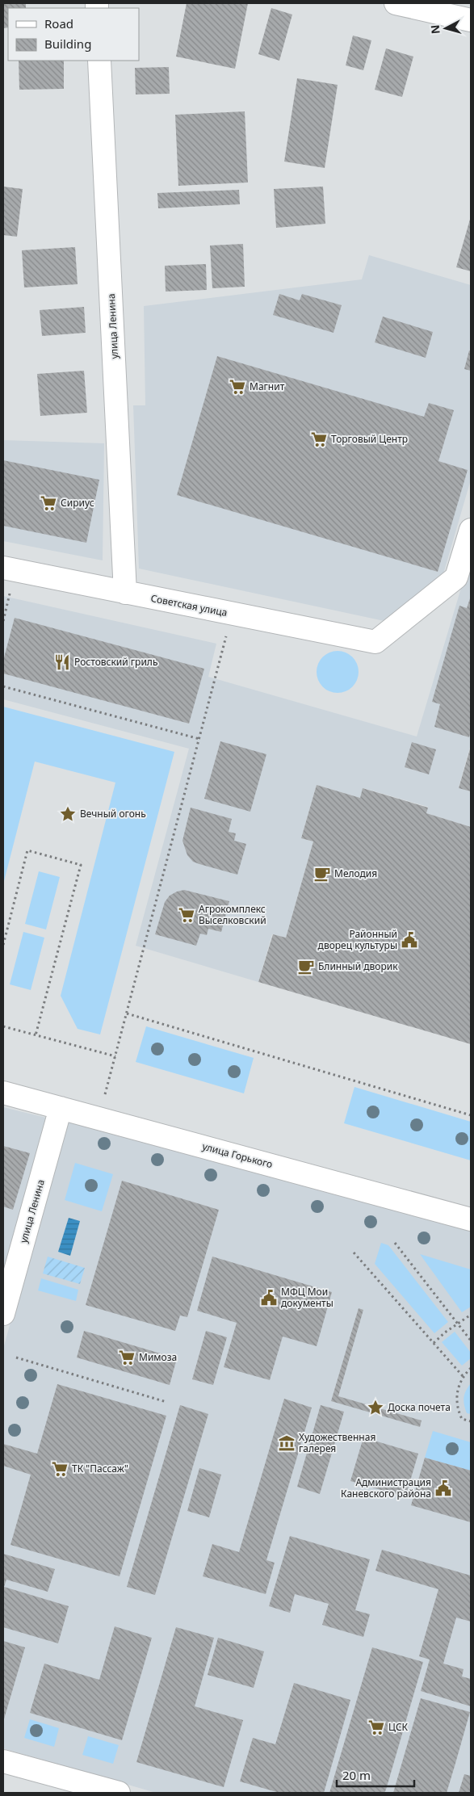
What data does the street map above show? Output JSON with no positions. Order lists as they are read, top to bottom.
{
  "streets": {
    "street": ["улица Ленина", "Советская улица", "улица Горького"]
  },
  "crossings": [
    ["улица Ленина", "Советская улица"],
    ["улица Ленина", "улица Горького"]
  ],
  "places": {
    "supermarket": [
      "Магнит",
      "Торговый Центр",
      "Сириус",
      "Агрокомплекс Выселковский",
      "Мимоза",
      "ТК \"Пассаж\"",
      "ЦСК"
    ],
    "restaurant": ["Ростовский гриль"],
    "place": ["Вечный огонь", "Доска почета"],
    "cafe": ["Мелодия", "Блинный дворик"],
    "public building": ["Районный дворец культуры", "МФЦ Мои документы", "Администрация Каневского района"],
    "museum": ["Художественная галерея"]
  },
  "legend": ["Road", "Building"],
  "scale_bar": "20 m",
  "north": "left"
}
